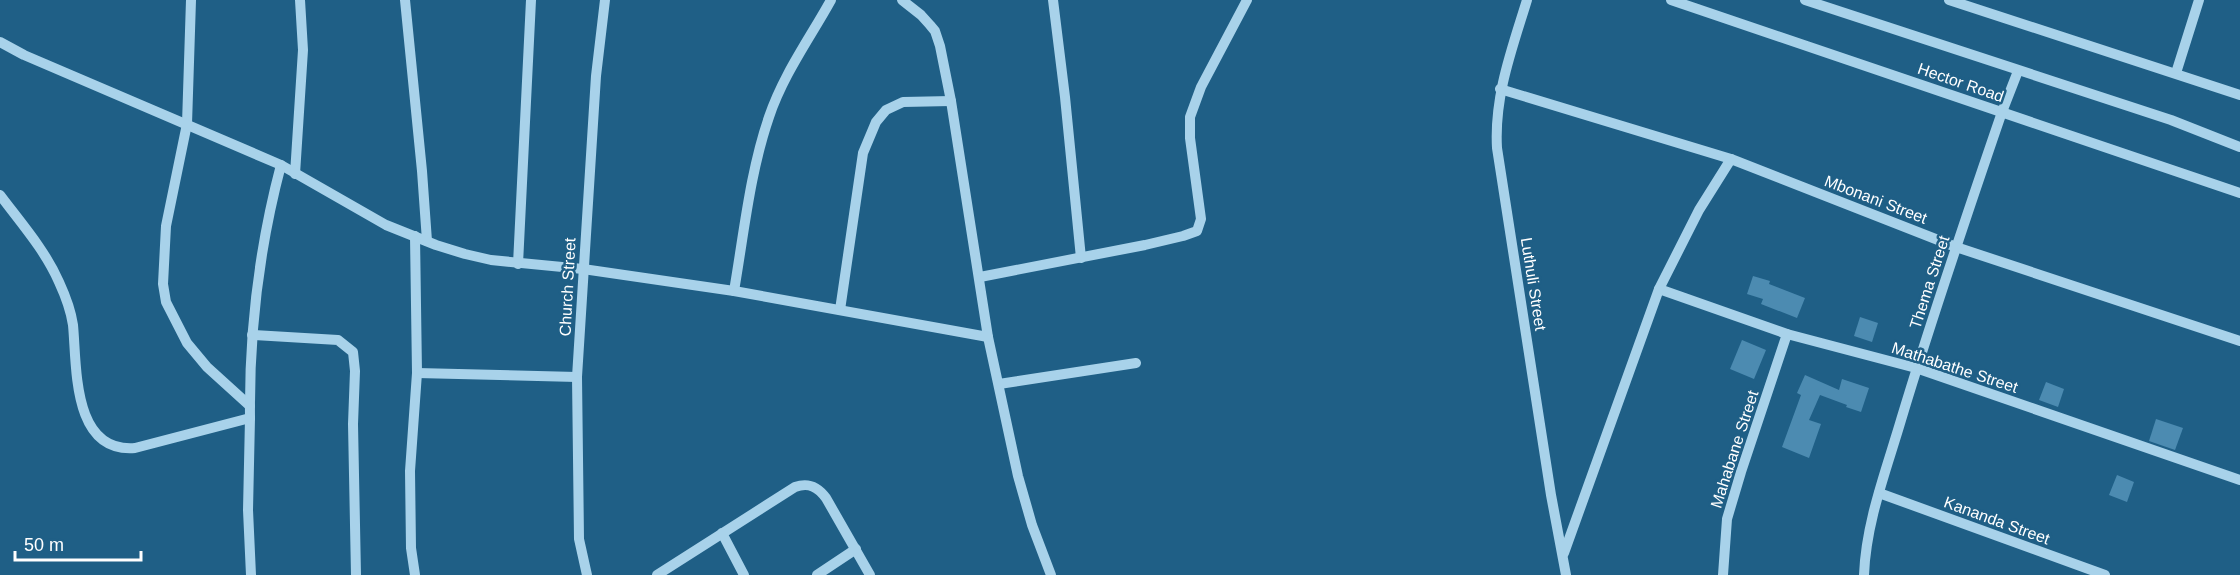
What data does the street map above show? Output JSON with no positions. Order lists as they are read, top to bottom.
{
  "streets": {
    "street": [
      "Hector Road",
      "Mbonani Street",
      "Thema Street",
      "Luthuli Street",
      "Church Street",
      "Mathabathe Street",
      "Mahabane Street",
      "Kananda Street"
    ]
  },
  "crossings": [
    ["Hector Road", "Thema Street"],
    ["Mbonani Street", "Thema Street"],
    ["Mbonani Street", "Luthuli Street"],
    ["Thema Street", "Mathabathe Street"],
    ["Thema Street", "Kananda Street"],
    ["Mathabathe Street", "Mahabane Street"]
  ],
  "scale_bar": "50 m"
}
